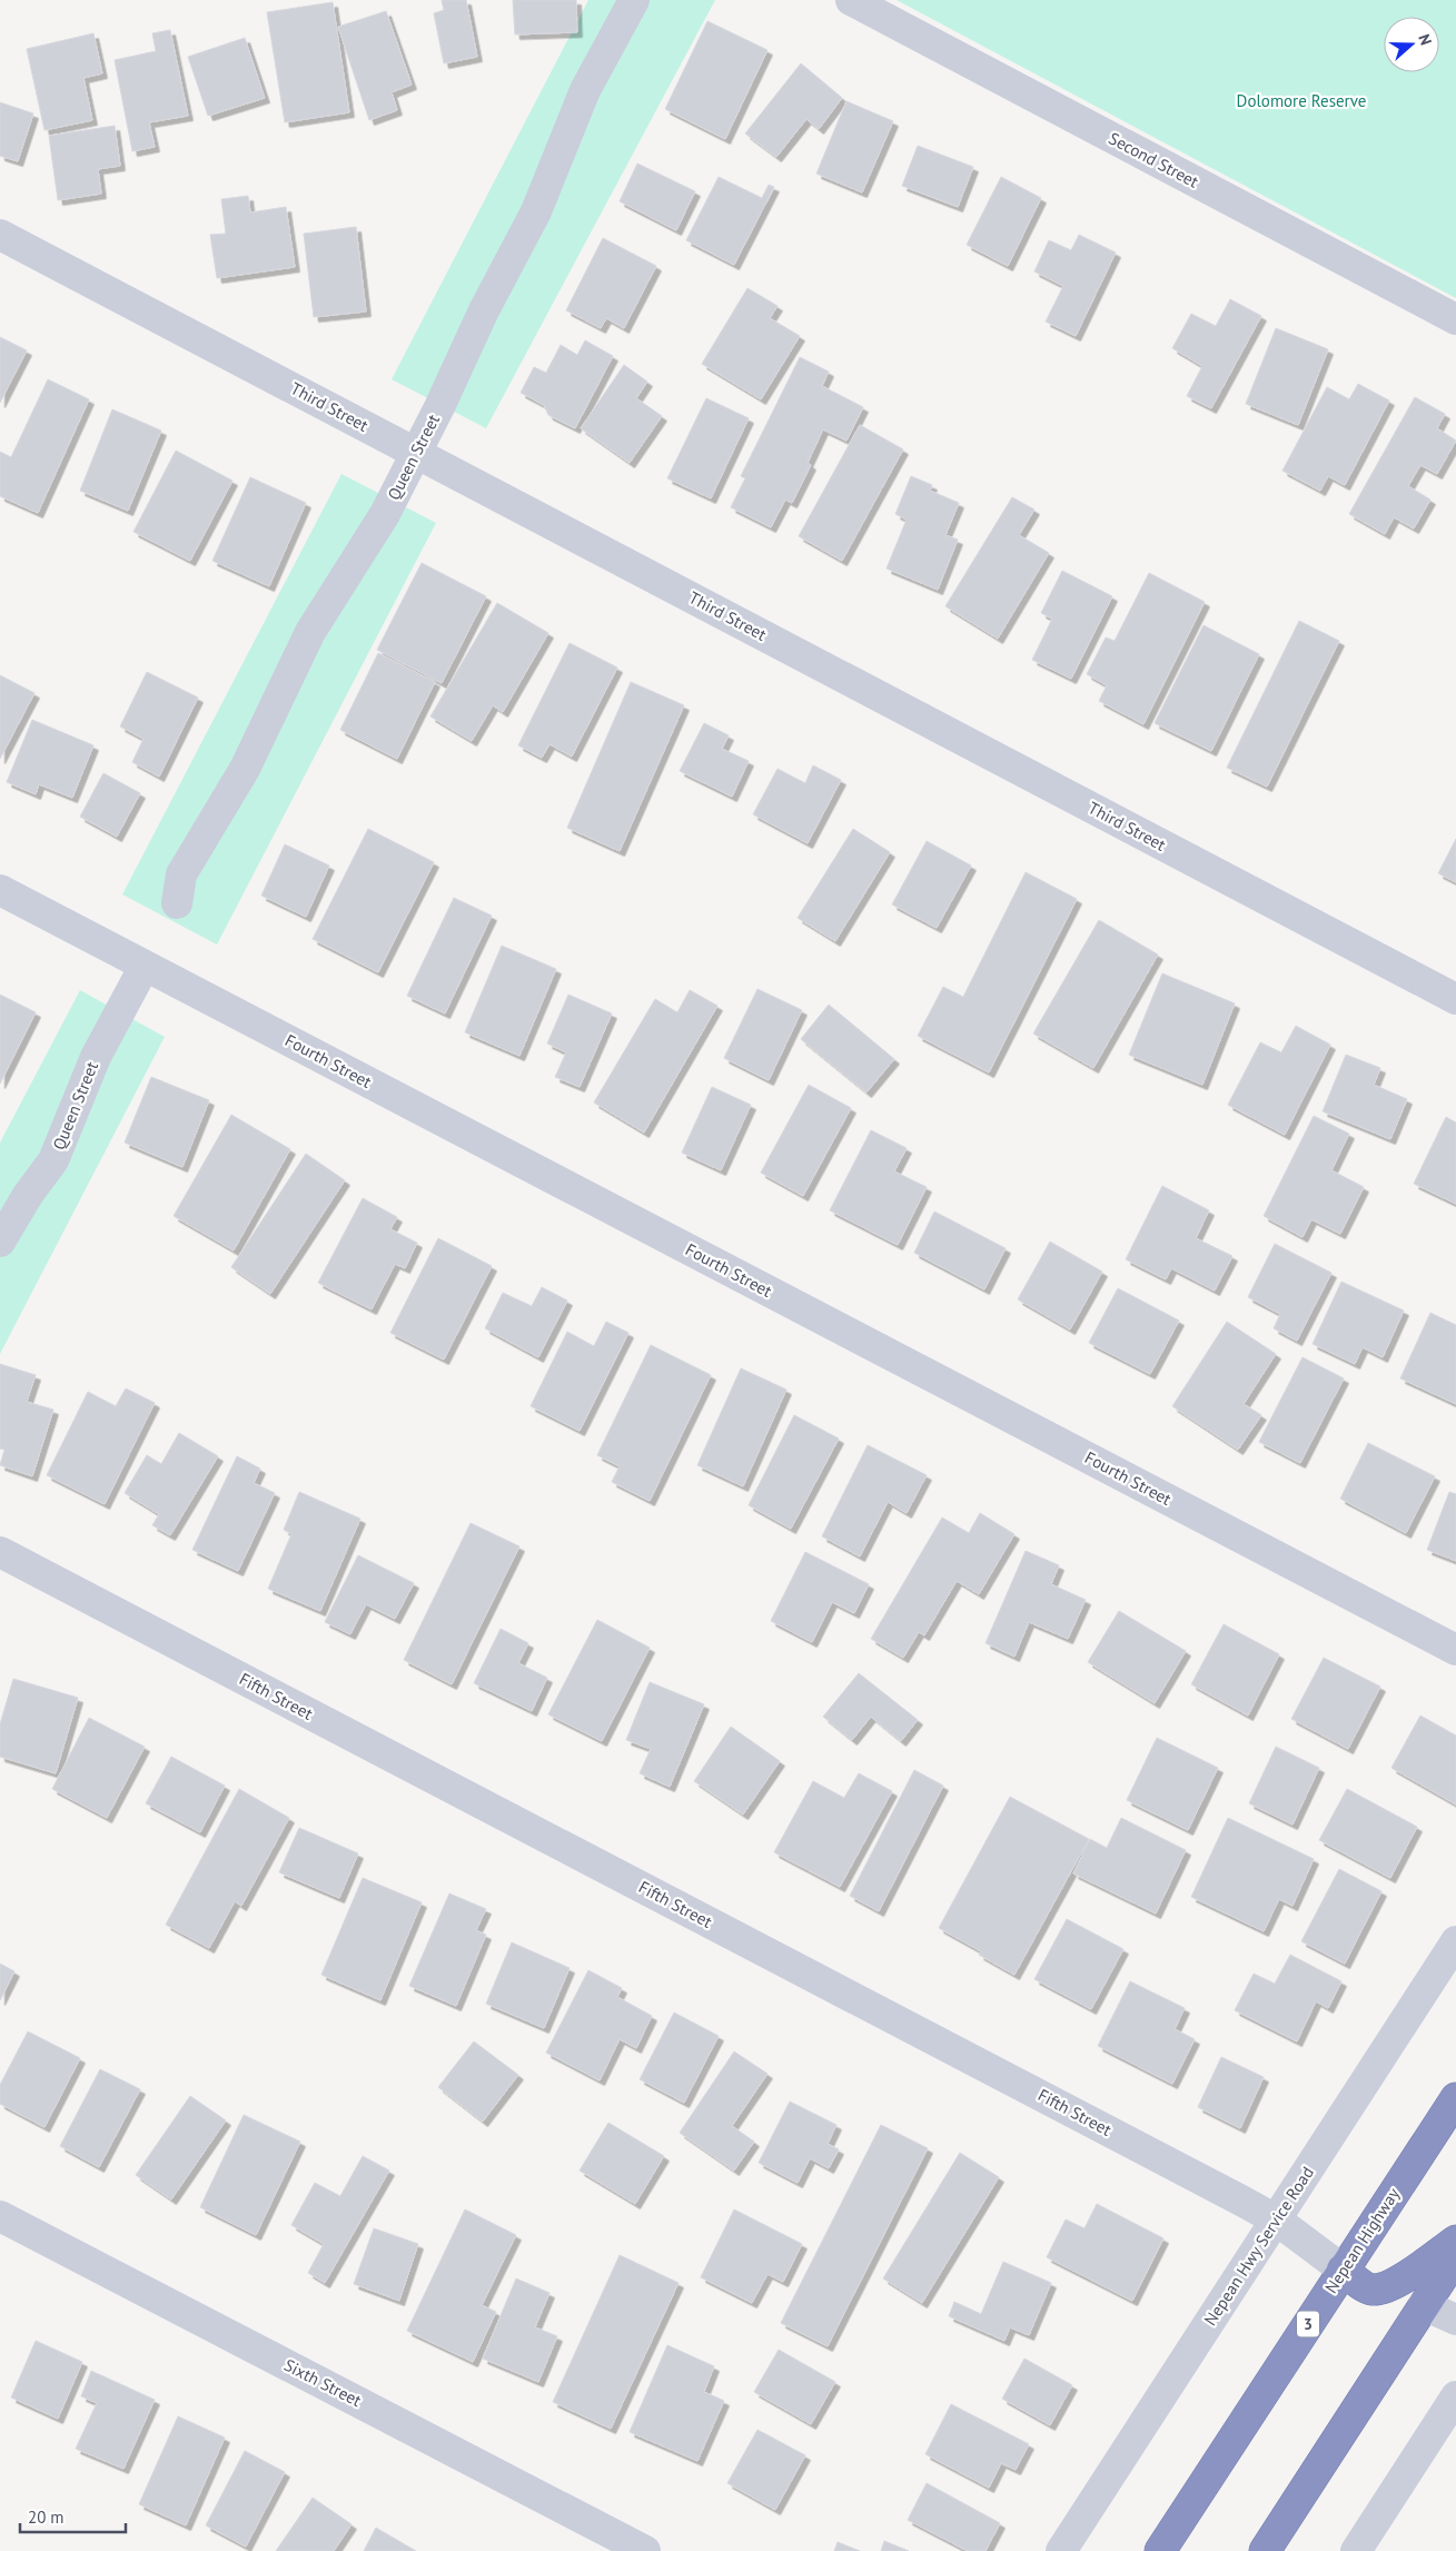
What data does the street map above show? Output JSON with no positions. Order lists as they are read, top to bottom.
{
  "streets": {
    "highway": ["Nepean Highway", "3"],
    "street": [
      "Second Street",
      "Third Street",
      "Queen Street",
      "Fourth Street",
      "Fifth Street",
      "Nepean Hwy Service Road",
      "Sixth Street"
    ]
  },
  "crossings": [
    ["Third Street", "Queen Street"],
    ["Queen Street", "Fourth Street"],
    ["Fifth Street", "Nepean Highway"],
    ["Fifth Street", "Nepean Hwy Service Road"]
  ],
  "parks": ["Dolomore Reserve"],
  "scale_bar": "20 m",
  "north": "right"
}
